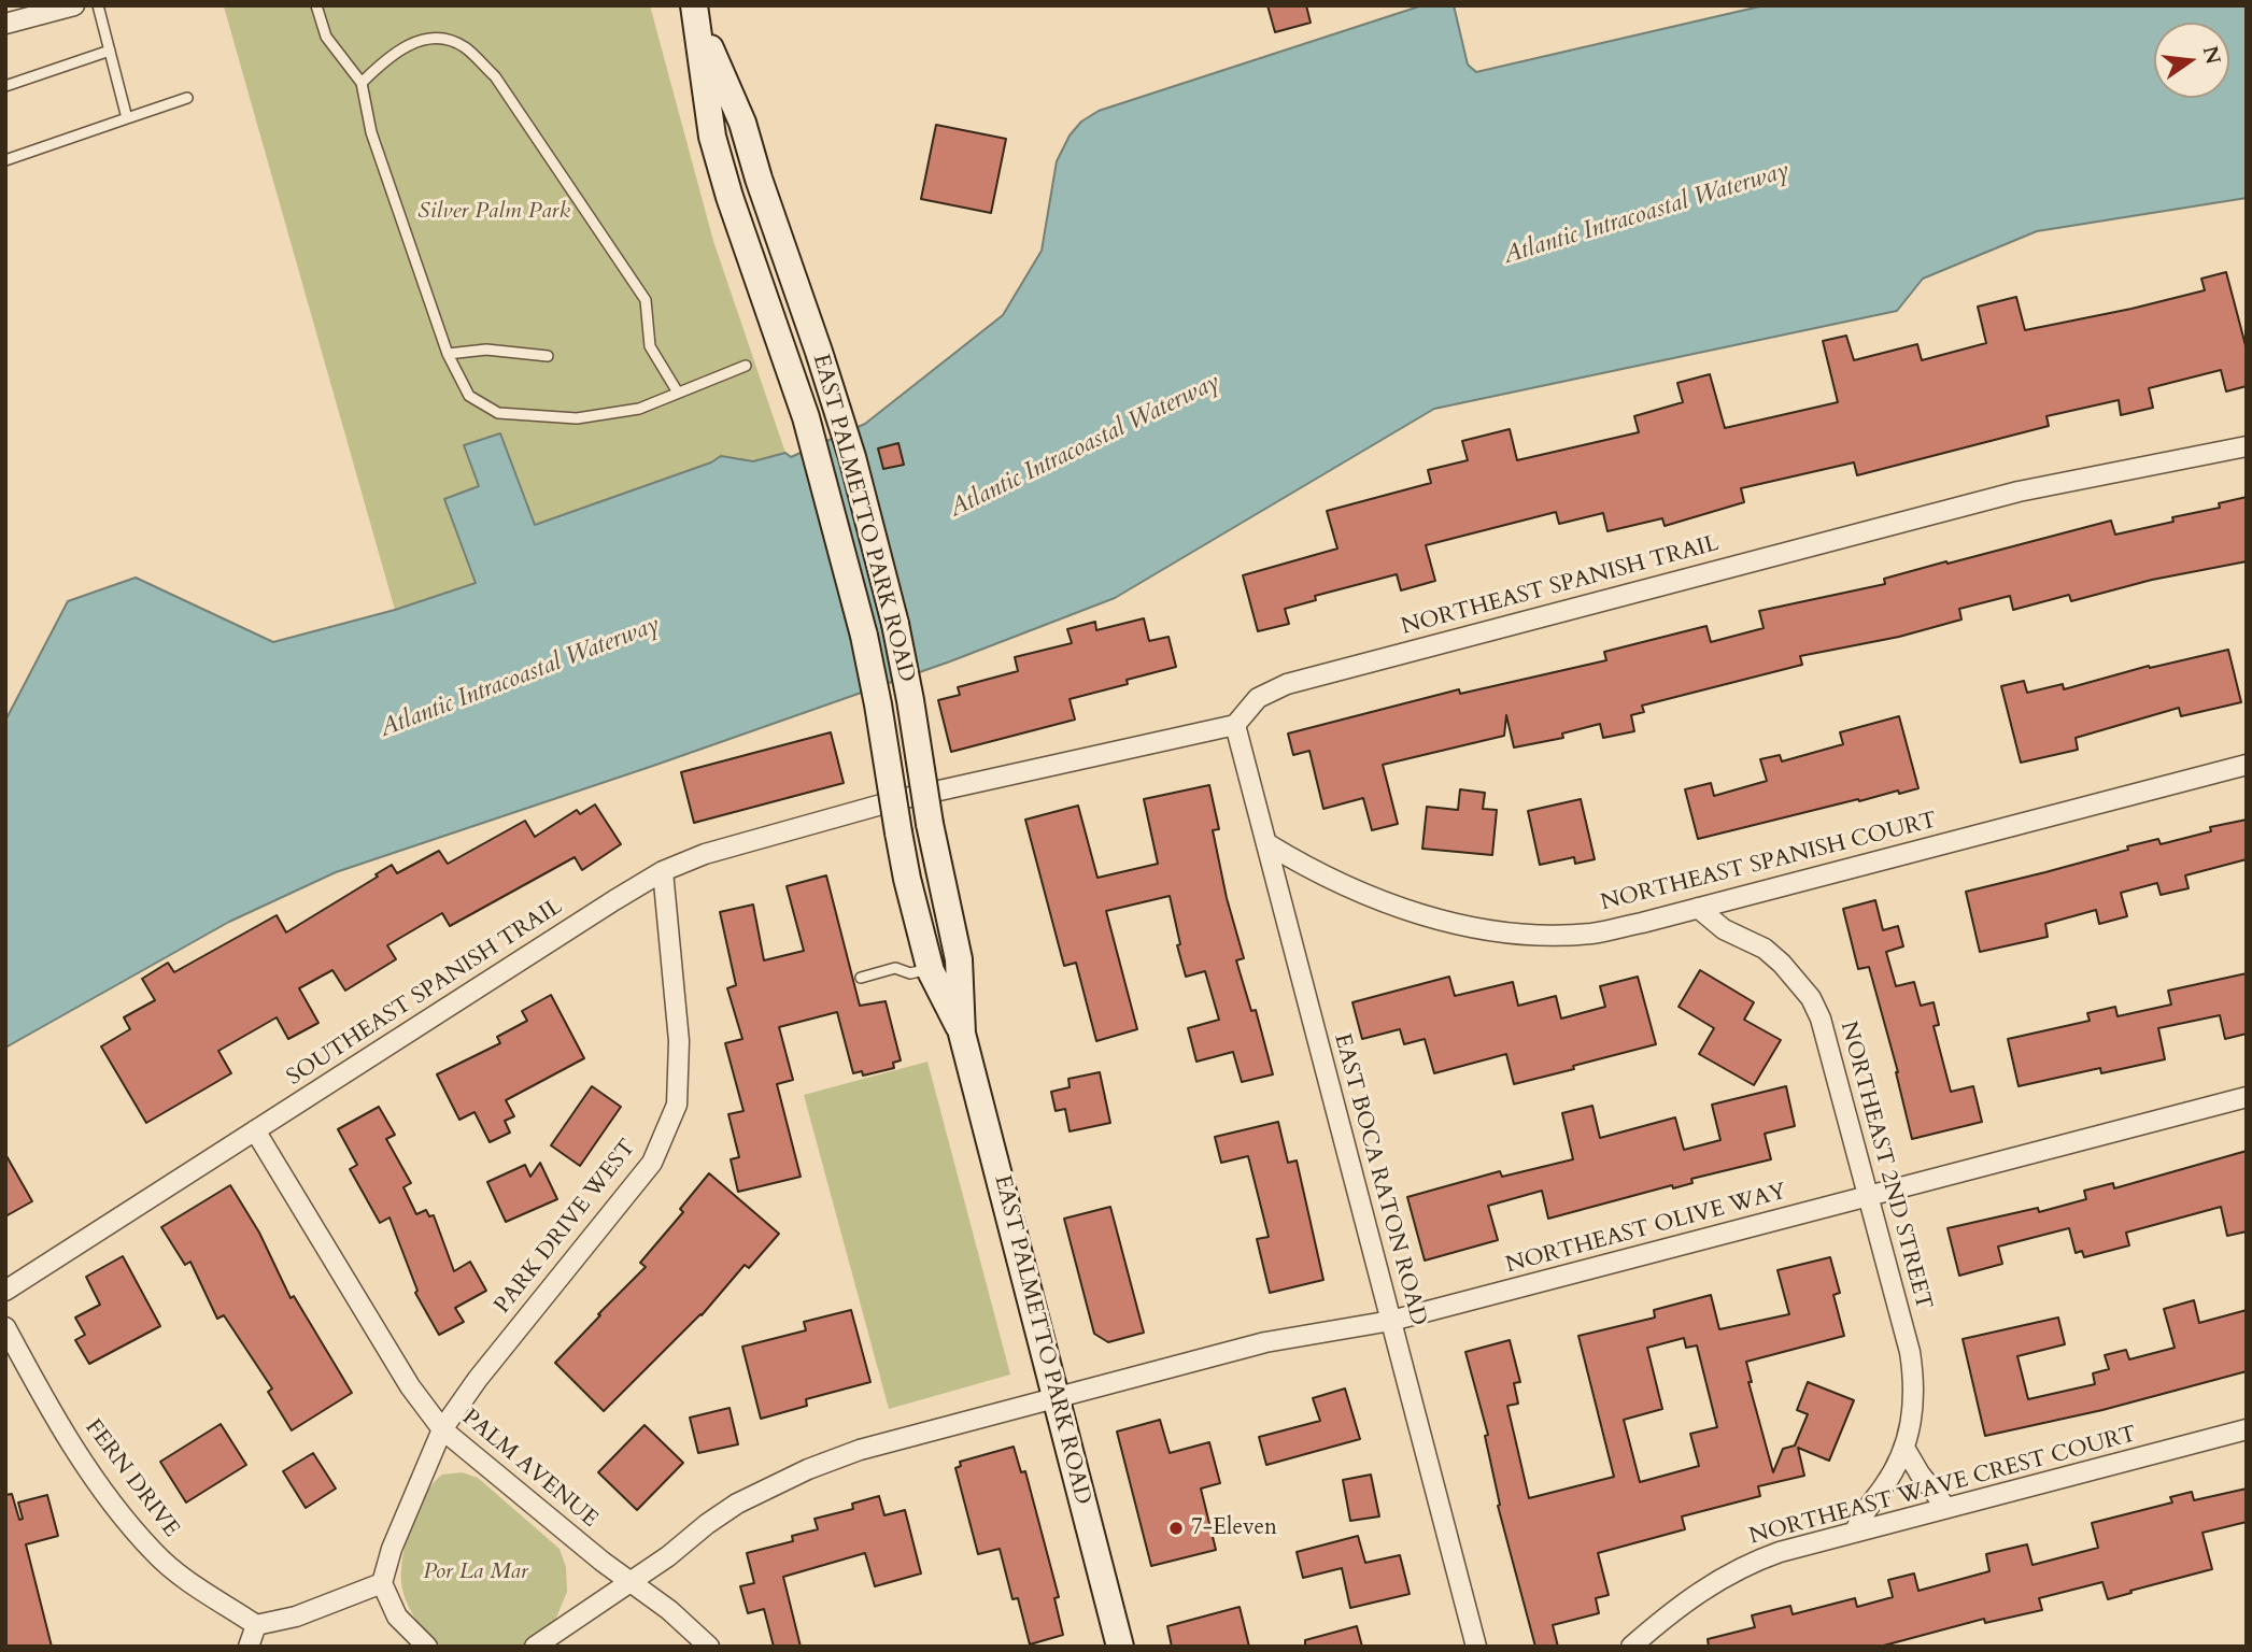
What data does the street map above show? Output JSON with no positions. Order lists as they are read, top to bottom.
{
  "streets": {
    "main road": ["EAST PALMETTO PARK ROAD"],
    "street": [
      "NORTHEAST SPANISH TRAIL",
      "NORTHEAST SPANISH COURT",
      "SOUTHEAST SPANISH TRAIL",
      "NORTHEAST 2ND STREET",
      "EAST BOCA RATON ROAD",
      "PARK DRIVE WEST",
      "NORTHEAST OLIVE WAY",
      "PALM AVENUE",
      "FERN DRIVE",
      "NORTHEAST WAVE CREST COURT"
    ]
  },
  "crossings": [
    ["EAST PALMETTO PARK ROAD", "NORTHEAST OLIVE WAY"],
    ["NORTHEAST SPANISH TRAIL", "SOUTHEAST SPANISH TRAIL"],
    ["NORTHEAST SPANISH TRAIL", "EAST BOCA RATON ROAD"],
    ["NORTHEAST SPANISH COURT", "NORTHEAST 2ND STREET"],
    ["NORTHEAST SPANISH COURT", "EAST BOCA RATON ROAD"],
    ["SOUTHEAST SPANISH TRAIL", "EAST BOCA RATON ROAD"],
    ["SOUTHEAST SPANISH TRAIL", "PARK DRIVE WEST"],
    ["SOUTHEAST SPANISH TRAIL", "PALM AVENUE"],
    ["NORTHEAST 2ND STREET", "NORTHEAST OLIVE WAY"],
    ["NORTHEAST 2ND STREET", "NORTHEAST WAVE CREST COURT"],
    ["EAST BOCA RATON ROAD", "NORTHEAST OLIVE WAY"],
    ["PARK DRIVE WEST", "PALM AVENUE"],
    ["NORTHEAST OLIVE WAY", "PALM AVENUE"]
  ],
  "water": ["Atlantic Intracoastal Waterway"],
  "parks": ["Silver Palm Park", "Por La Mar"],
  "places": ["7-Eleven"],
  "north": "right"
}
